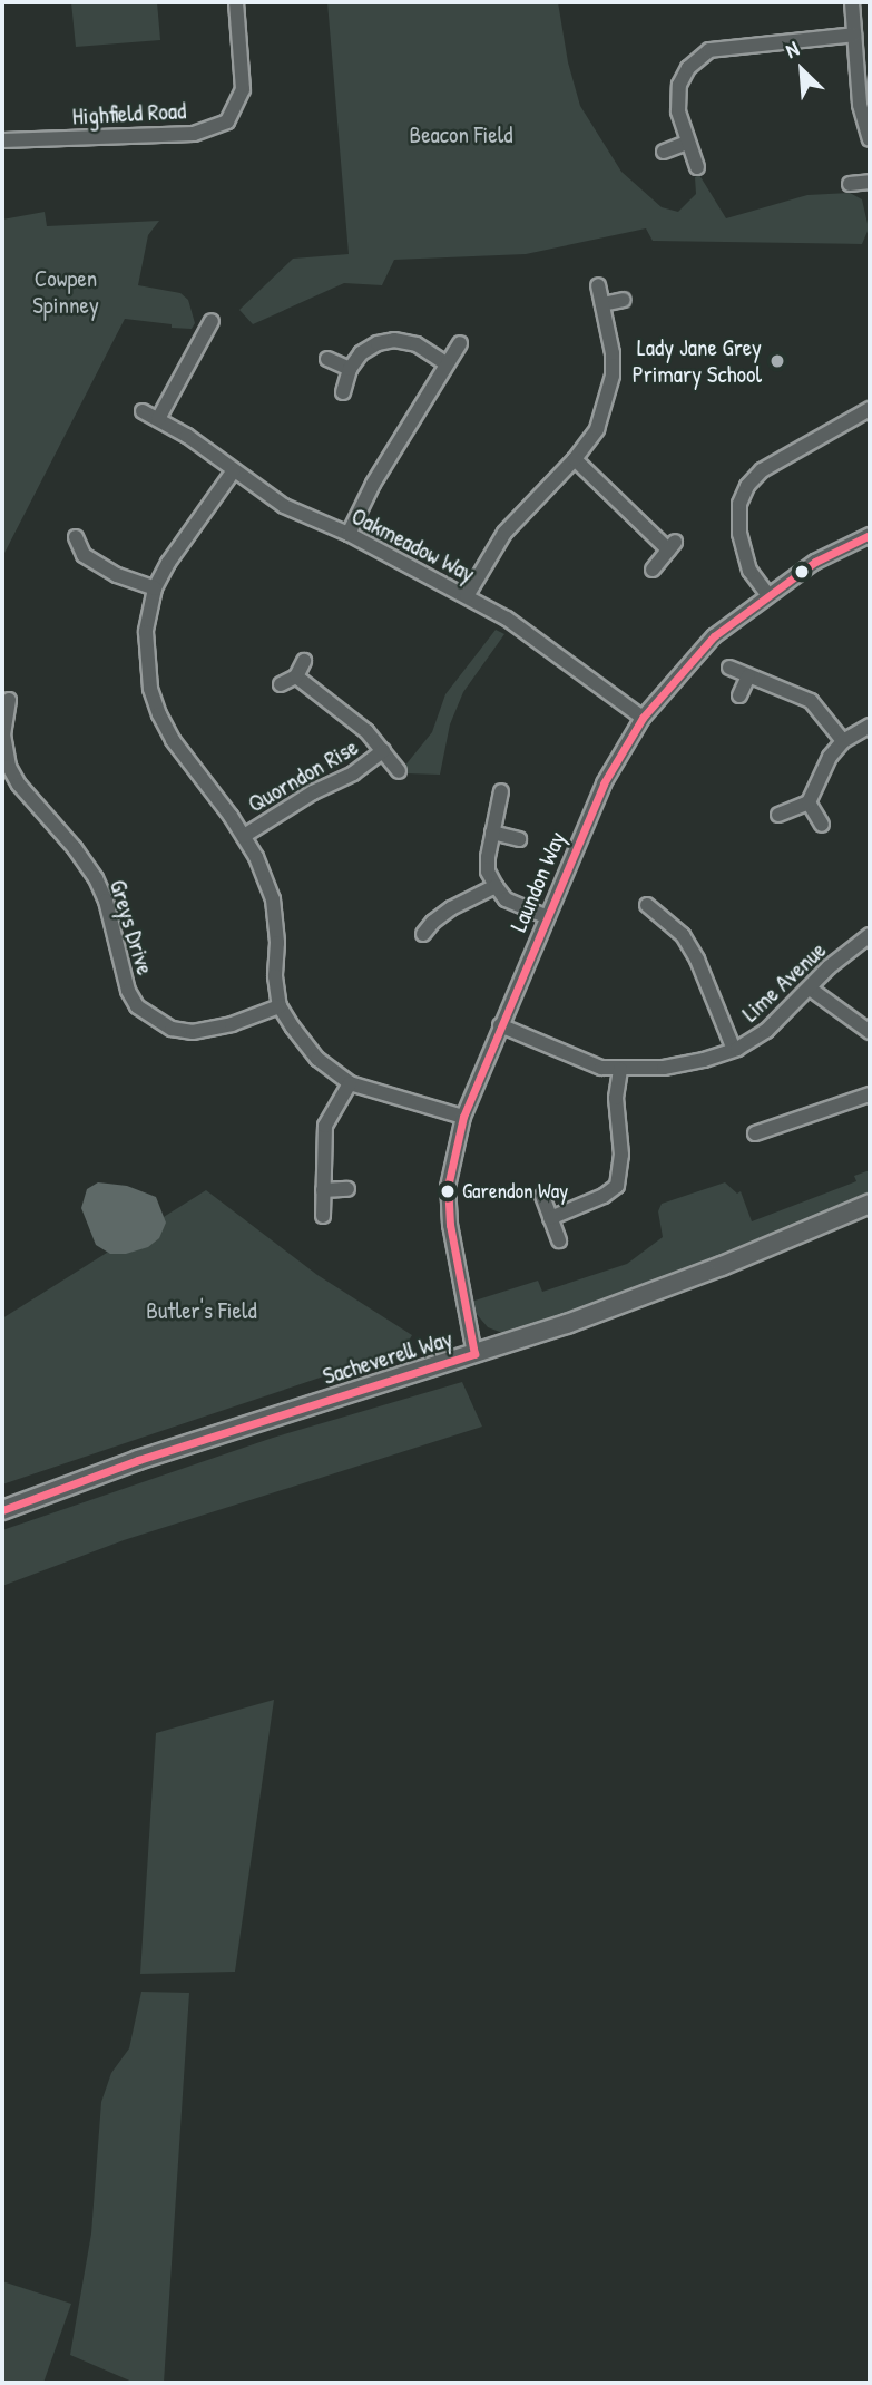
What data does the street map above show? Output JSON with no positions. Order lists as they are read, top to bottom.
{
  "streets": {
    "street": [
      "Highfield Road",
      "Oakmeadow Way",
      "Quorndon Rise",
      "Laundon Way",
      "Greys Drive",
      "Lime Avenue",
      "Sacheverell Way"
    ]
  },
  "crossings": [
    ["Oakmeadow Way", "Laundon Way"],
    ["Laundon Way", "Lime Avenue"],
    ["Laundon Way", "Sacheverell Way"]
  ],
  "parks": ["Beacon Field", "Cowpen Spinney", "Butler's Field"],
  "places": ["Lady Jane Grey Primary School", "Garendon Way"],
  "north": "top left"
}
